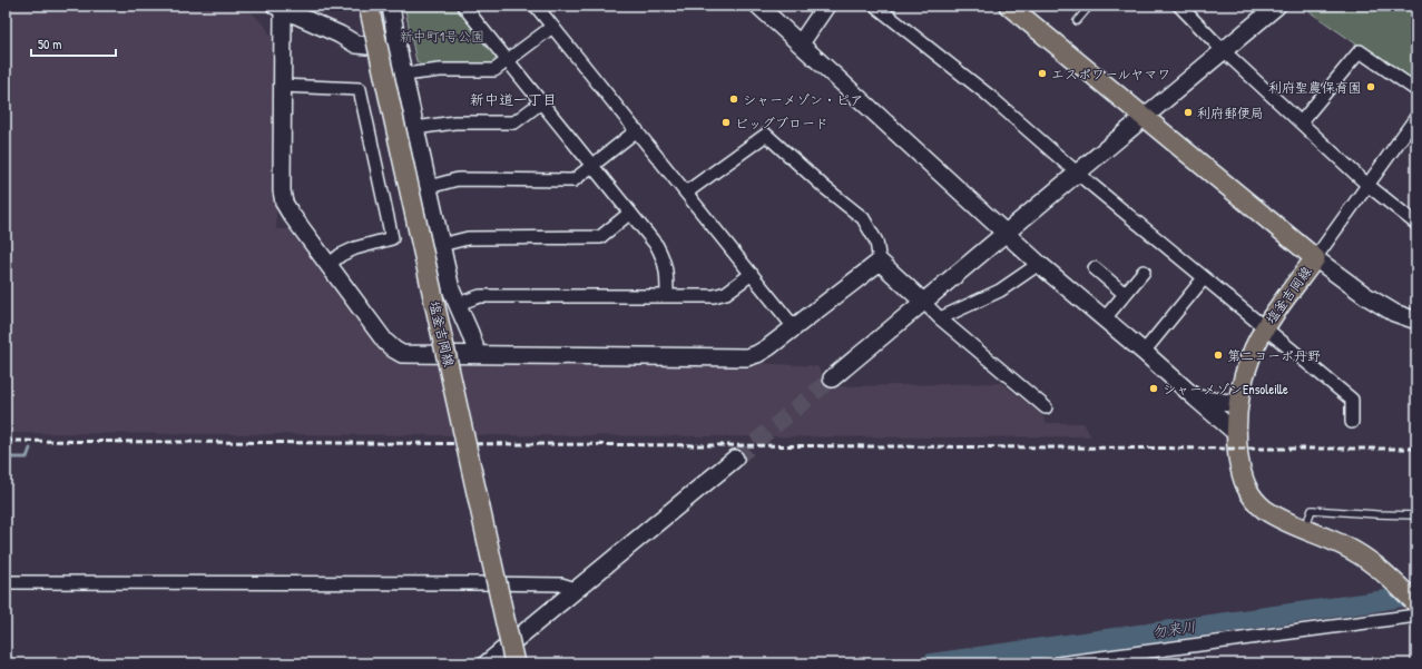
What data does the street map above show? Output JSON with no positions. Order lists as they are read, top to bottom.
{
  "streets": {
    "main road": ["塩釜吉岡線"]
  },
  "districts": ["新中道一丁目"],
  "water": ["勿来川"],
  "parks": ["新中町1号公園"],
  "places": [
    "エスポワールヤマワ",
    "利府聖農保育園",
    "シャーメゾン・ピア",
    "利府郵便局",
    "ビッグブロード",
    "第二コーポ丹野",
    "シャーメゾンEnsoleille"
  ],
  "scale_bar": "50 m"
}
